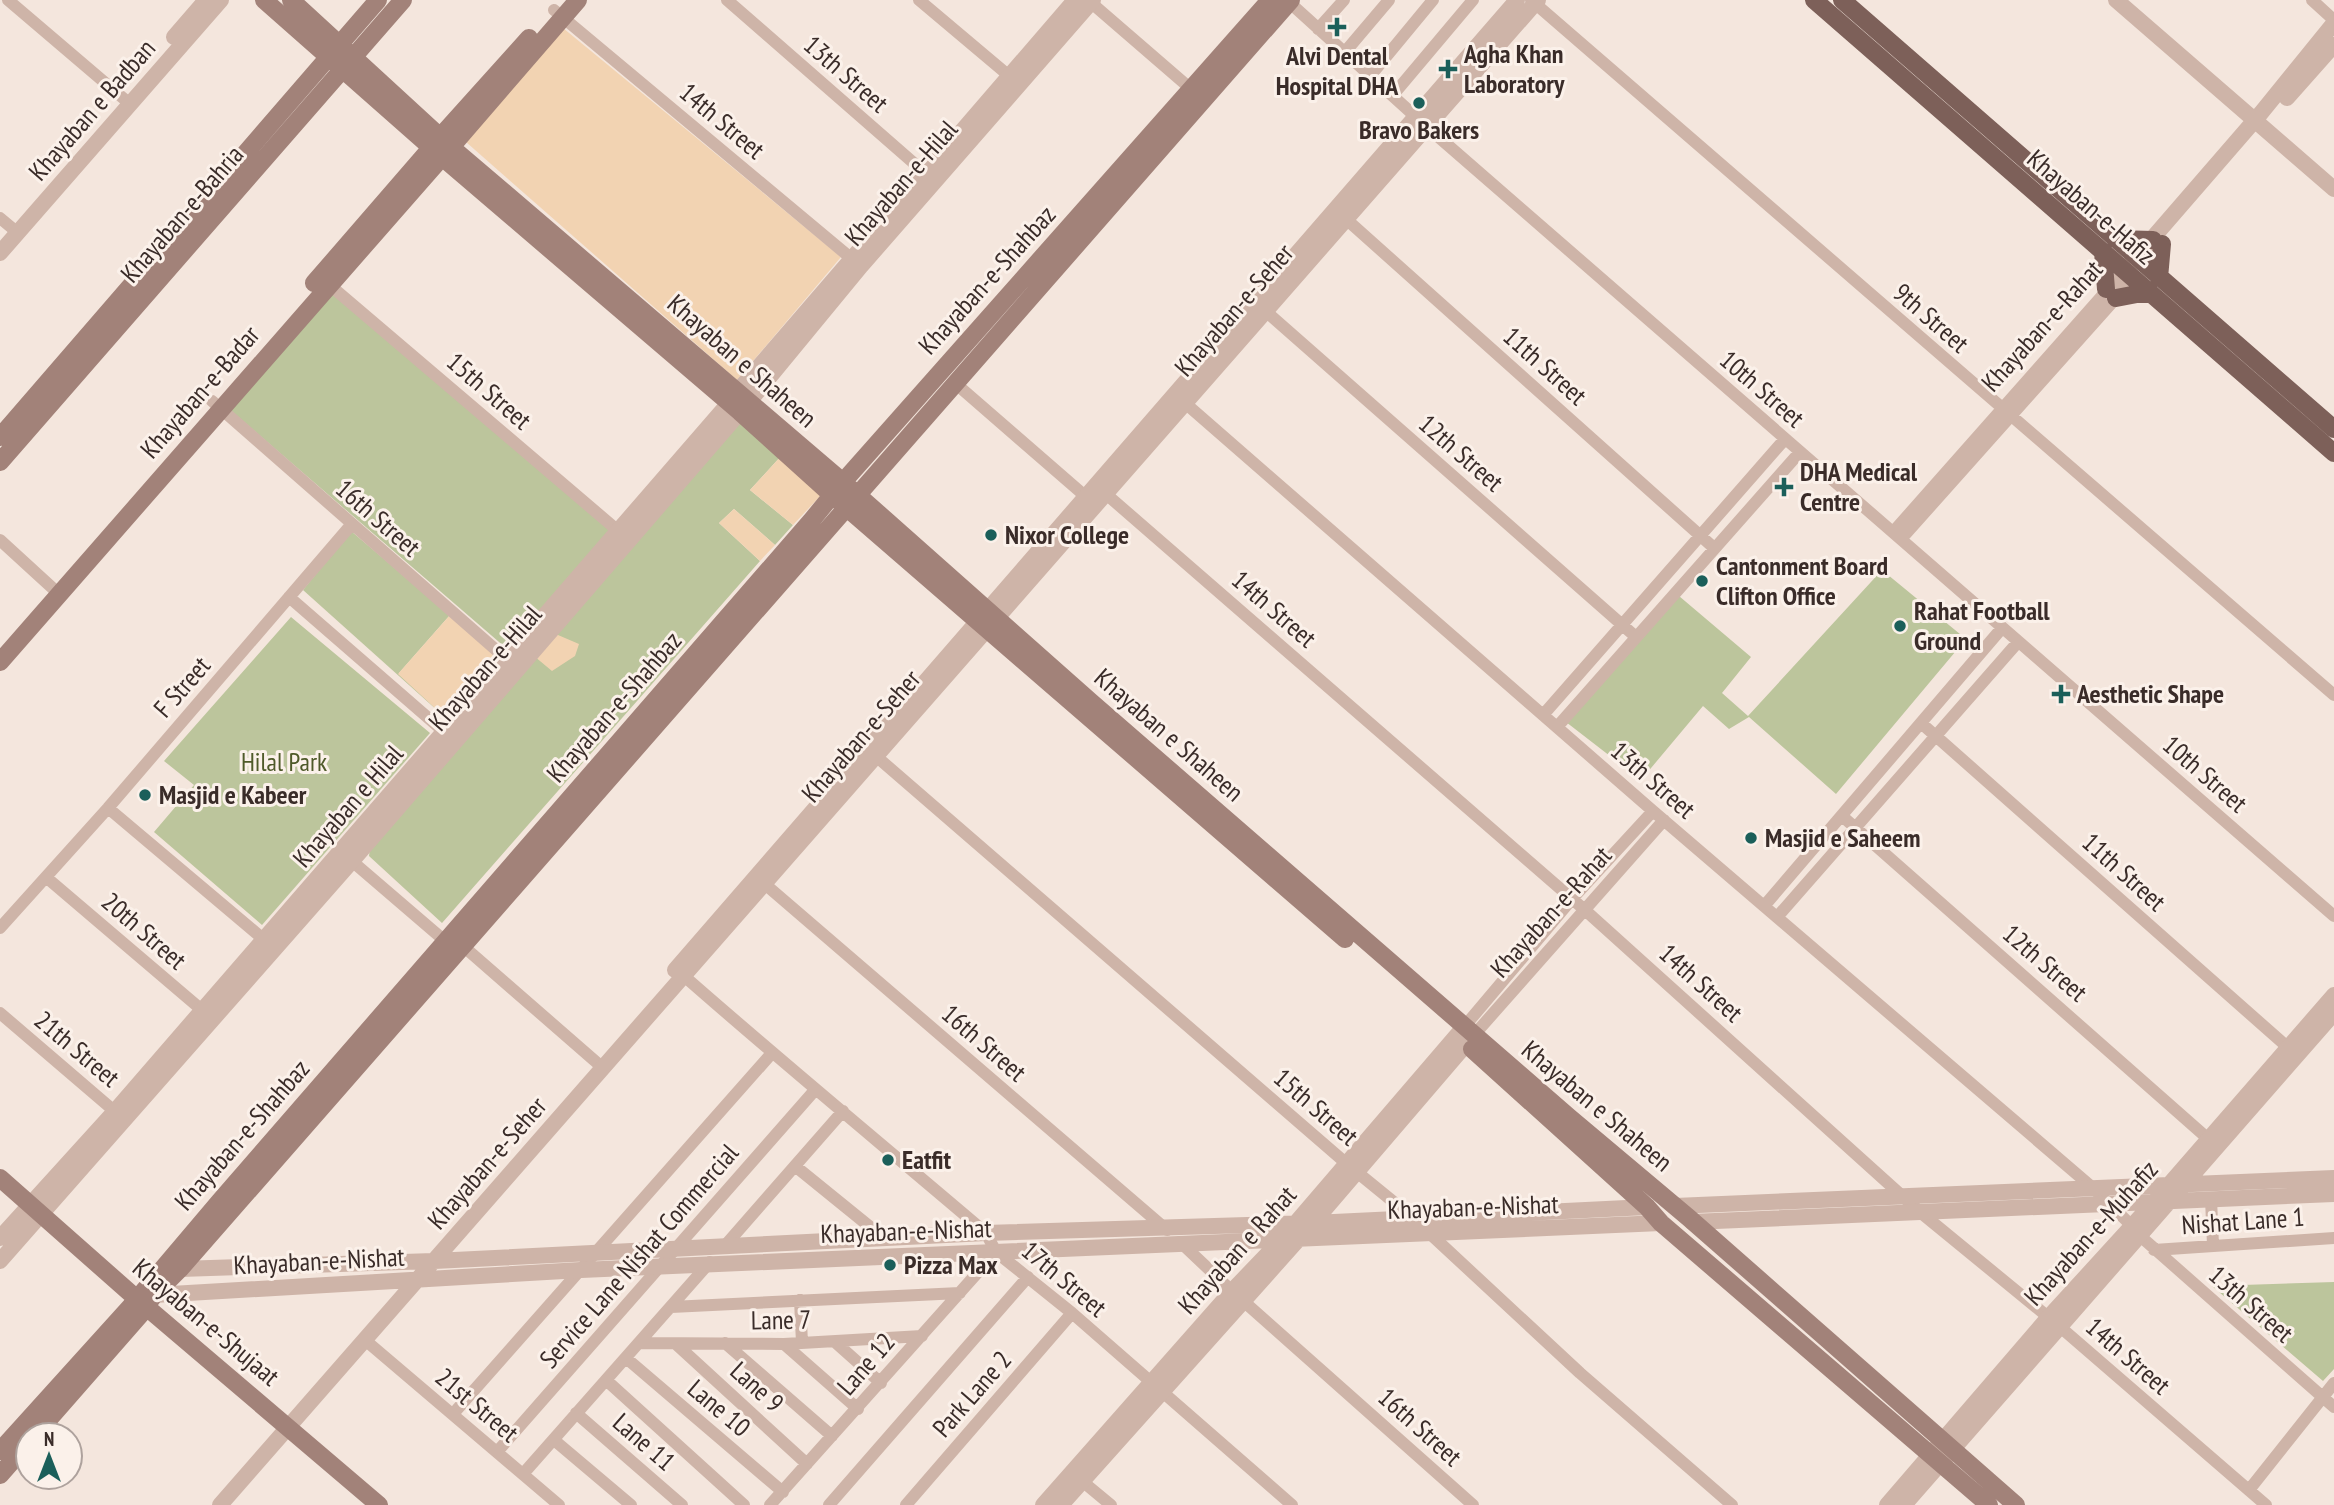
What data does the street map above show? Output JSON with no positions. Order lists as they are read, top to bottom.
{
  "streets": {
    "main road": [
      "Khayaban-e-Hafiz",
      "Khayaban-e-Bahria",
      "Khayaban-e-Shahbaz",
      "Khayaban e Shaheen",
      "Khayaban-e-Badar",
      "Khayaban-e-Shujaat"
    ],
    "street": [
      "13th Street",
      "Khayaban e Badban",
      "14th Street",
      "Khayaban-e-Hilal",
      "Khayaban-e-Seher",
      "9th Street",
      "Khayaban-e-Rahat",
      "11th Street",
      "10th Street",
      "15th Street",
      "12th Street",
      "16th Street",
      "F Street",
      "Khayaban e Hilal",
      "20th Street",
      "21th Street",
      "Khayaban-e-Nishat",
      "Nishat Lane 1",
      "Khayaban-e-Muhafiz",
      "Khayaban e Rahat",
      "Service Lane Nishat Commercial",
      "17th Street",
      "Lane 7",
      "Lane 12",
      "Lane 9",
      "Park Lane 2",
      "21st Street",
      "Lane 10",
      "Lane 11"
    ]
  },
  "crossings": [
    ["13th Street", "Khayaban-e-Hilal"],
    ["13th Street", "Khayaban-e-Seher"],
    ["13th Street", "Khayaban-e-Rahat"],
    ["13th Street", "Nishat Lane 1"],
    ["13th Street", "Khayaban-e-Muhafiz"],
    ["14th Street", "Khayaban-e-Hilal"],
    ["14th Street", "Khayaban-e-Shahbaz"],
    ["14th Street", "Khayaban-e-Seher"],
    ["14th Street", "Khayaban-e-Rahat"],
    ["14th Street", "Khayaban-e-Badar"],
    ["14th Street", "Khayaban-e-Muhafiz"],
    ["Khayaban-e-Hilal", "Khayaban e Shaheen"],
    ["Khayaban-e-Hafiz", "Khayaban-e-Rahat"],
    ["Khayaban-e-Bahria", "Khayaban e Shaheen"],
    ["Khayaban-e-Shahbaz", "Khayaban e Shaheen"],
    ["Khayaban-e-Shahbaz", "10th Street"],
    ["Khayaban-e-Shahbaz", "Khayaban-e-Nishat"],
    ["Khayaban-e-Shahbaz", "Khayaban-e-Shujaat"],
    ["Khayaban-e-Seher", "9th Street"],
    ["Khayaban-e-Seher", "Khayaban e Shaheen"],
    ["Khayaban-e-Seher", "11th Street"],
    ["Khayaban-e-Seher", "10th Street"],
    ["Khayaban-e-Seher", "15th Street"],
    ["Khayaban-e-Seher", "12th Street"],
    ["Khayaban-e-Seher", "16th Street"],
    ["Khayaban-e-Seher", "Khayaban-e-Nishat"],
    ["Khayaban-e-Seher", "17th Street"],
    ["Khayaban-e-Seher", "Khayaban-e-Shujaat"],
    ["Khayaban-e-Seher", "21st Street"],
    ["9th Street", "Khayaban-e-Rahat"],
    ["Khayaban-e-Rahat", "Khayaban e Shaheen"],
    ["Khayaban-e-Rahat", "10th Street"],
    ["Khayaban-e-Rahat", "Khayaban e Rahat"],
    ["Khayaban e Shaheen", "Khayaban-e-Badar"],
    ["Khayaban e Shaheen", "Khayaban-e-Nishat"],
    ["Khayaban e Shaheen", "Khayaban-e-Muhafiz"],
    ["Khayaban e Shaheen", "Khayaban e Rahat"],
    ["11th Street", "Khayaban-e-Muhafiz"],
    ["15th Street", "Khayaban-e-Badar"],
    ["15th Street", "Khayaban e Hilal"],
    ["15th Street", "Khayaban-e-Nishat"],
    ["15th Street", "Khayaban e Rahat"],
    ["Khayaban-e-Badar", "16th Street"],
    ["12th Street", "Khayaban-e-Muhafiz"],
    ["16th Street", "F Street"],
    ["16th Street", "Khayaban e Hilal"],
    ["16th Street", "Khayaban-e-Nishat"],
    ["16th Street", "Khayaban e Rahat"],
    ["F Street", "20th Street"],
    ["Khayaban-e-Nishat", "Khayaban e Rahat"],
    ["Khayaban-e-Nishat", "Service Lane Nishat Commercial"],
    ["Khayaban-e-Nishat", "17th Street"],
    ["Khayaban-e-Nishat", "Khayaban-e-Shujaat"],
    ["Khayaban-e-Nishat", "Lane 12"],
    ["Khayaban e Rahat", "17th Street"],
    ["Service Lane Nishat Commercial", "17th Street"],
    ["Service Lane Nishat Commercial", "21st Street"],
    ["17th Street", "Lane 12"],
    ["17th Street", "Park Lane 2"],
    ["Lane 7", "Lane 12"],
    ["Lane 7", "Lane 9"],
    ["Lane 12", "Lane 9"],
    ["Lane 12", "Lane 10"]
  ],
  "parks": ["Hilal Park"],
  "places": {
    "health": [
      "Alvi Dental Hospital DHA",
      "Agha Khan Laboratory",
      "DHA Medical Centre",
      "Aesthetic Shape"
    ],
    "other": [
      "Bravo Bakers",
      "Nixor College",
      "Cantonment Board Clifton Office",
      "Rahat Football Ground",
      "Masjid e Kabeer",
      "Masjid e Saheem",
      "Eatfit",
      "Pizza Max"
    ]
  },
  "north": "top"
}
